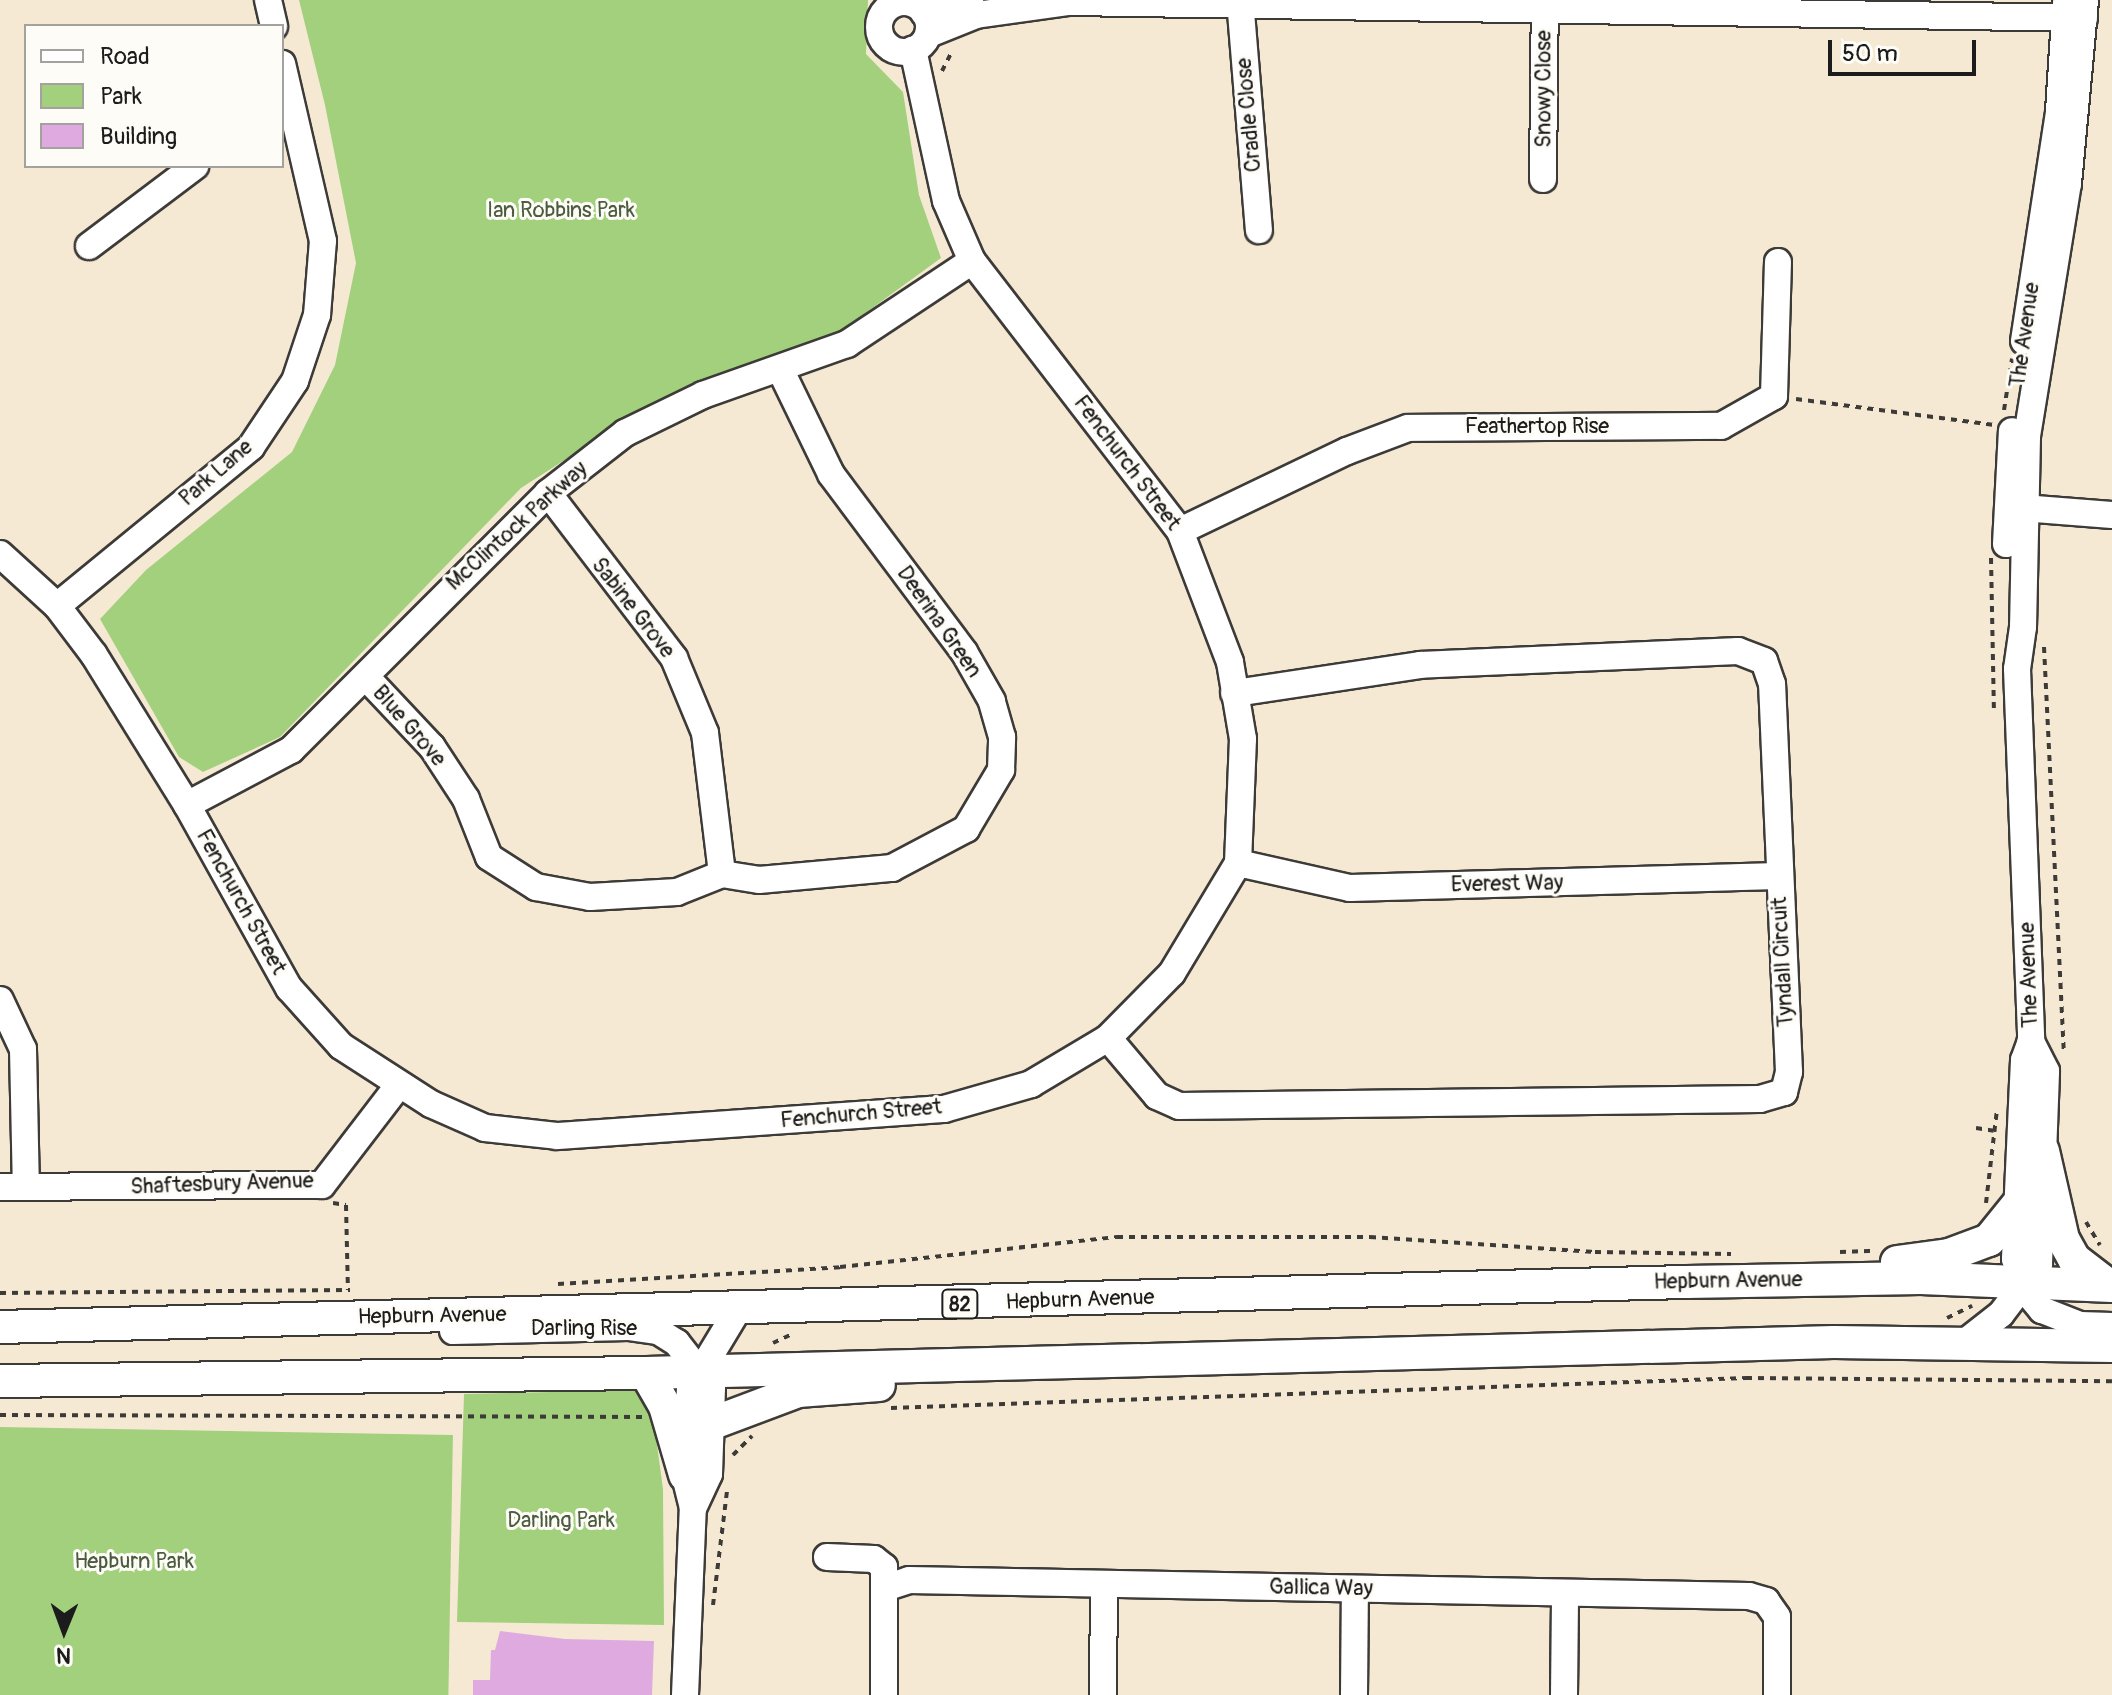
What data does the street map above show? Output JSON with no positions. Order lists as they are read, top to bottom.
{
  "streets": {
    "main road": ["Hepburn Avenue", "82"],
    "street": [
      "Snowy Close",
      "Cradle Close",
      "The Avenue",
      "Feathertop Rise",
      "Fenchurch Street",
      "Park Lane",
      "McClintock Parkway",
      "Sabine Grove",
      "Deerina Green",
      "Blue Grove",
      "Everest Way",
      "Tyndall Circuit",
      "Shaftesbury Avenue",
      "Darling Rise",
      "Gallica Way"
    ]
  },
  "crossings": [
    ["The Avenue", "Hepburn Avenue"],
    ["Feathertop Rise", "Fenchurch Street"],
    ["Fenchurch Street", "Park Lane"],
    ["Fenchurch Street", "McClintock Parkway"],
    ["Fenchurch Street", "Everest Way"],
    ["Fenchurch Street", "Tyndall Circuit"],
    ["Fenchurch Street", "Shaftesbury Avenue"],
    ["McClintock Parkway", "Sabine Grove"],
    ["McClintock Parkway", "Deerina Green"],
    ["McClintock Parkway", "Blue Grove"],
    ["Sabine Grove", "Deerina Green"],
    ["Sabine Grove", "Blue Grove"],
    ["Deerina Green", "Blue Grove"],
    ["Everest Way", "Tyndall Circuit"],
    ["Hepburn Avenue", "Darling Rise"]
  ],
  "parks": ["Ian Robbins Park", "Darling Park", "Hepburn Park"],
  "legend": ["Road", "Park", "Building"],
  "scale_bar": "50 m",
  "north": "bottom"
}
